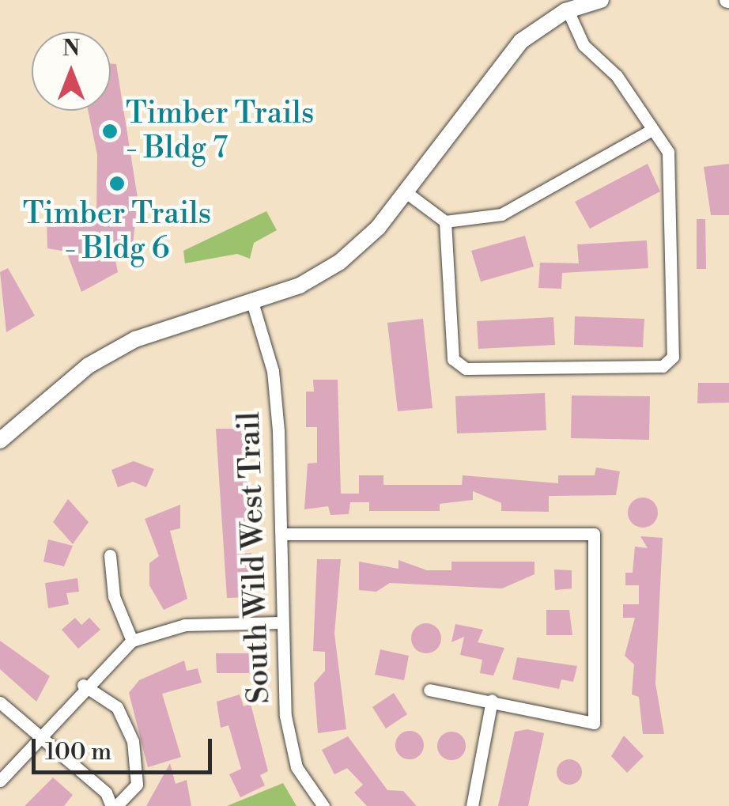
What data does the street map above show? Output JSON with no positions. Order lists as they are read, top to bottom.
{
  "streets": {
    "street": ["South Wild West Trail"]
  },
  "places": ["Timber Trails - Bldg 7", "Timber Trails - Bldg 6"],
  "scale_bar": "100 m",
  "north": "top"
}
